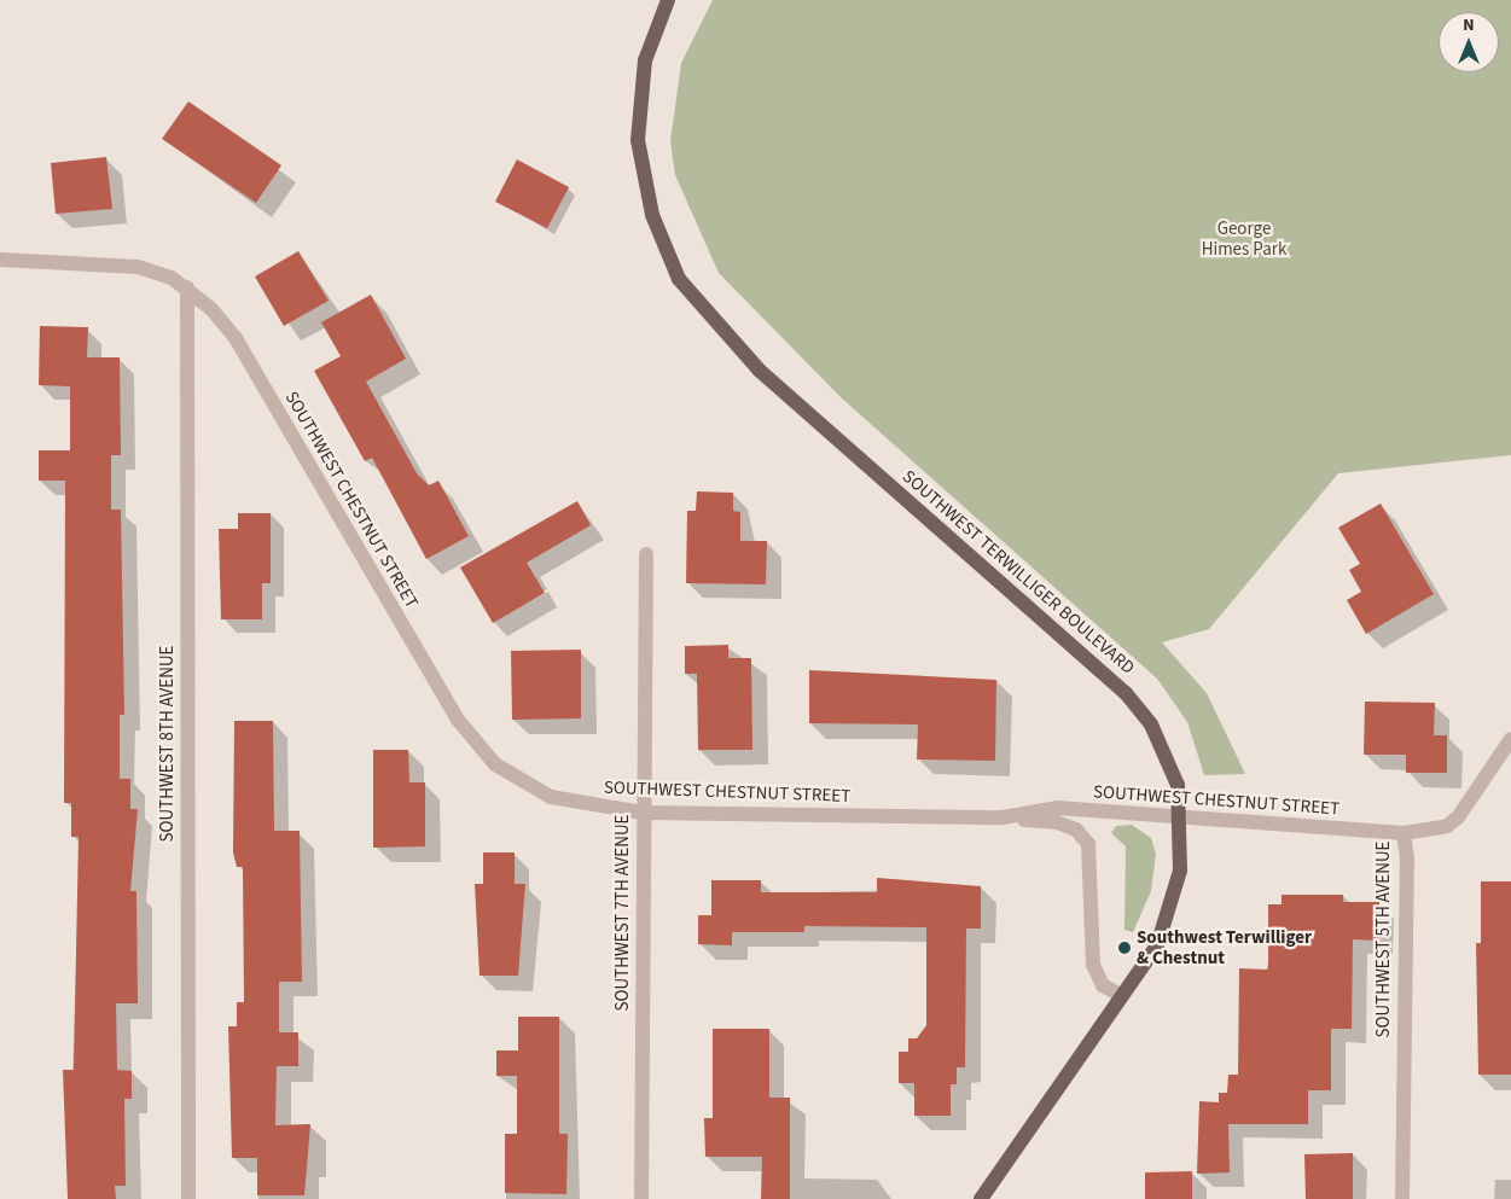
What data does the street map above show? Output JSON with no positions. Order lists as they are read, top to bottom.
{
  "streets": {
    "main road": ["SOUTHWEST TERWILLIGER BOULEVARD"],
    "street": [
      "SOUTHWEST CHESTNUT STREET",
      "SOUTHWEST 8TH AVENUE",
      "SOUTHWEST 7TH AVENUE",
      "SOUTHWEST 5TH AVENUE"
    ]
  },
  "crossings": [
    ["SOUTHWEST CHESTNUT STREET", "SOUTHWEST TERWILLIGER BOULEVARD"],
    ["SOUTHWEST CHESTNUT STREET", "SOUTHWEST 8TH AVENUE"],
    ["SOUTHWEST CHESTNUT STREET", "SOUTHWEST 7TH AVENUE"],
    ["SOUTHWEST CHESTNUT STREET", "SOUTHWEST 5TH AVENUE"]
  ],
  "parks": ["George Himes Park"],
  "places": ["Southwest Terwilliger & Chestnut"],
  "north": "top"
}
